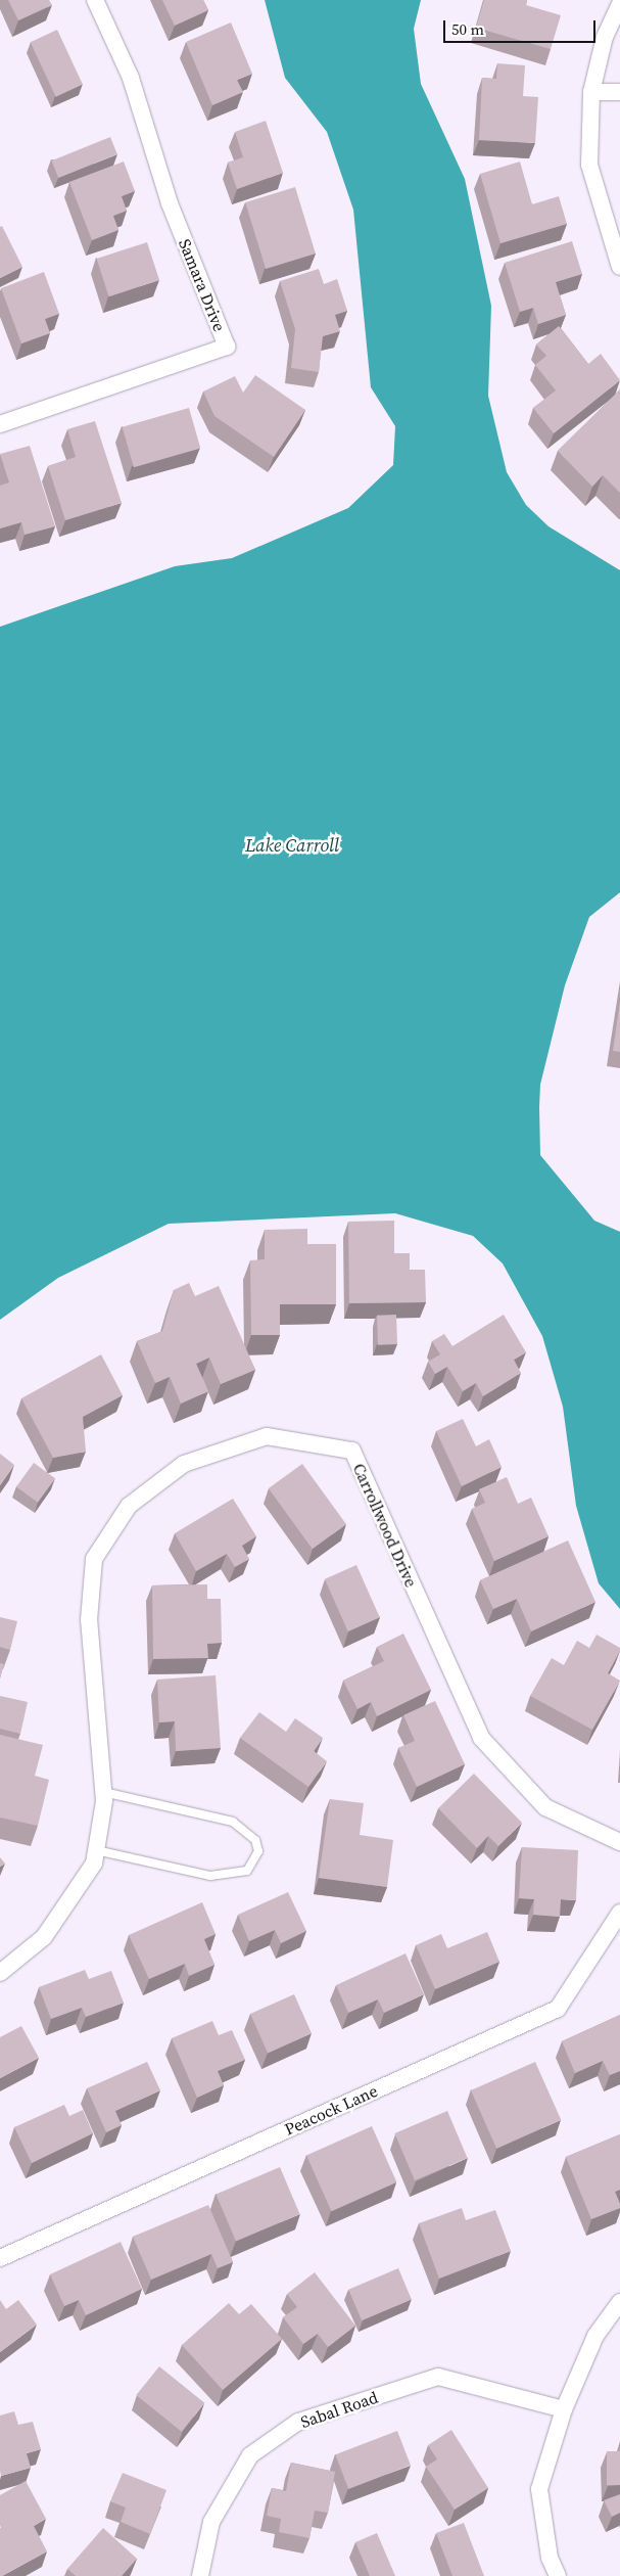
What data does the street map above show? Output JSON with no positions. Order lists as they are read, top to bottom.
{
  "streets": {
    "street": [
      "Samara Drive",
      "Carrollwood Drive",
      "Peacock Lane",
      "Sabal Road"
    ]
  },
  "water": ["Lake Carroll"],
  "scale_bar": "50 m"
}
